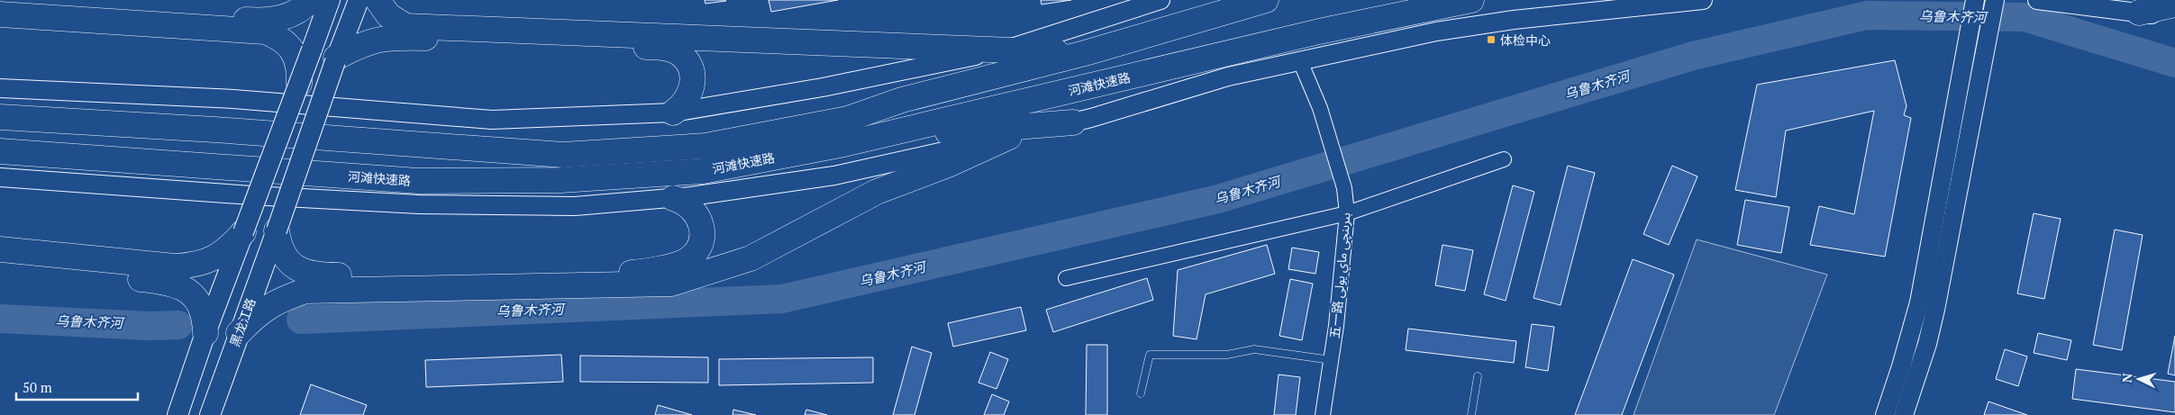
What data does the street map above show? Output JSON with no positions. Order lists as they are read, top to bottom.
{
  "streets": {
    "highway": ["河滩快速路"],
    "main road": ["黑龙江路"],
    "street": ["五一路 بىرىنچى ماي يولى"]
  },
  "water": ["乌鲁木齐河"],
  "places": {
    "transit": ["体检中心"]
  },
  "scale_bar": "50 m",
  "north": "left"
}
